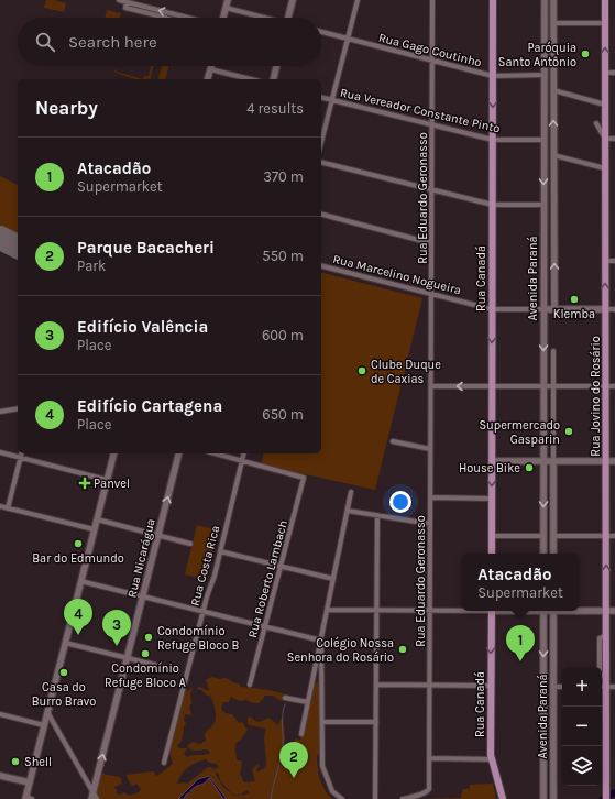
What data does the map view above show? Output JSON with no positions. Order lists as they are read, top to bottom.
{
  "streets": {
    "main road": ["Rua Canadá", "Rua Jovino do Rosário"],
    "street": [
      "Rua Gago Coutinho",
      "Rua Vereador Constante Pinto",
      "Rua Eduardo Geronasso",
      "Rua Marcelino Nogueira",
      "Avenida Paraná",
      "Rua Nicarágua",
      "Rua Costa Rica",
      "Rua Roberto Lambach"
    ]
  },
  "crossings": [
    ["Rua Gago Coutinho", "Rua Eduardo Geronasso"],
    ["Rua Gago Coutinho", "Rua Canadá"],
    ["Rua Gago Coutinho", "Avenida Paraná"],
    ["Rua Vereador Constante Pinto", "Rua Eduardo Geronasso"],
    ["Rua Vereador Constante Pinto", "Rua Canadá"],
    ["Rua Vereador Constante Pinto", "Avenida Paraná"],
    ["Rua Eduardo Geronasso", "Rua Marcelino Nogueira"],
    ["Rua Marcelino Nogueira", "Rua Canadá"],
    ["Rua Marcelino Nogueira", "Avenida Paraná"],
    ["Rua Costa Rica", "Rua Roberto Lambach"]
  ],
  "one_way": ["Rua Nicarágua"],
  "places": {
    "other": [
      "Paróquia Santo Antônio",
      "Klemba",
      "Clube Duque de Caxias",
      "Supermercado Gasparin",
      "House Bike",
      "Bar do Edmundo",
      "Condomínio Refuge Bloco B",
      "Colégio Nossa Senhora do Rosário",
      "Condomínio Refuge Bloco A",
      "Casa do Burro Bravo",
      "Shell"
    ],
    "health": ["Panvel"]
  },
  "page": {
    "search": "Search here",
    "heading": ["Nearby", "4 results"],
    "list": [
      {
        "mark": "1",
        "name": "Atacadão",
        "note": "Supermarket",
        "value": "370 m"
      },
      {
        "mark": "2",
        "name": "Parque Bacacheri",
        "note": "Park",
        "value": "550 m"
      },
      {
        "mark": "3",
        "name": "Edifício Valência",
        "note": "Place",
        "value": "600 m"
      },
      {
        "mark": "4",
        "name": "Edifício Cartagena",
        "note": "Place",
        "value": "650 m"
      }
    ],
    "popup": ["Atacadão", "Supermarket"],
    "pins": [
      "4",
      "3",
      "1",
      "2"
    ],
    "map_buttons": ["+", "−"]
  }
}
